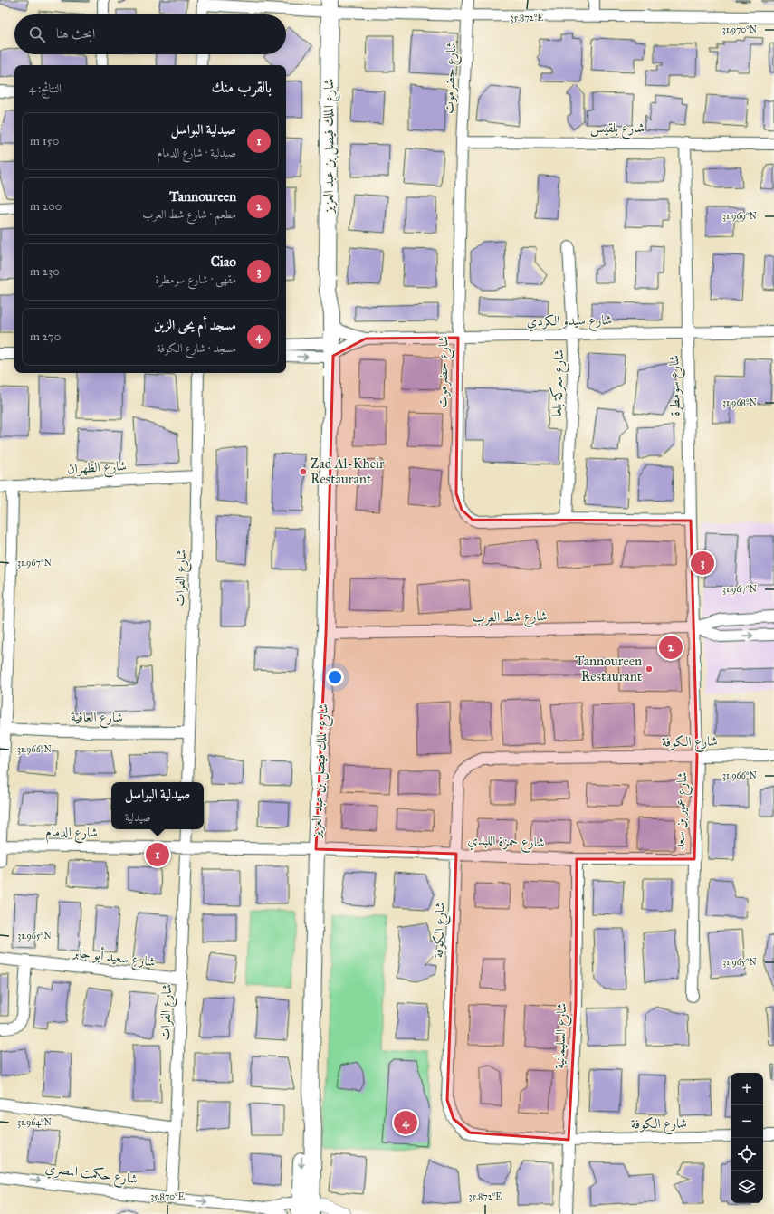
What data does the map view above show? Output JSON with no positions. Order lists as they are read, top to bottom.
{
  "streets": {
    "main road": ["شارع الملك فيصل بن عبد العزيز"],
    "street": [
      "شارع حضرموت",
      "شارع بلقيس",
      "شارع سيدو الكردي",
      "شارع معركة بلعا",
      "شارع سومطرة",
      "شارع الظهران",
      "شارع الفرات",
      "شارع شط العرب",
      "شارع العافية",
      "شارع الكوفة",
      "شارع عمير بن سعد",
      "شارع الدمام",
      "شارع حمزة اللبدي",
      "شارع سعيد أبو جابر",
      "شارع السليمانية",
      "شارع حكمت المصري"
    ]
  },
  "crossings": [
    ["شارع حضرموت", "شارع بلقيس"],
    ["شارع حضرموت", "شارع سيدو الكردي"],
    ["شارع حضرموت", "شارع معركة بلعا"],
    ["شارع حضرموت", "شارع سومطرة"],
    ["شارع بلقيس", "شارع سومطرة"],
    ["شارع الملك فيصل بن عبد العزيز", "شارع سيدو الكردي"],
    ["شارع الملك فيصل بن عبد العزيز", "شارع شط العرب"],
    ["شارع الملك فيصل بن عبد العزيز", "شارع الدمام"],
    ["شارع الملك فيصل بن عبد العزيز", "شارع حمزة اللبدي"],
    ["شارع الملك فيصل بن عبد العزيز", "شارع حكمت المصري"],
    ["شارع سيدو الكردي", "شارع معركة بلعا"],
    ["شارع سيدو الكردي", "شارع سومطرة"],
    ["شارع سومطرة", "شارع شط العرب"],
    ["شارع سومطرة", "شارع عمير بن سعد"],
    ["شارع الظهران", "شارع الفرات"],
    ["شارع الفرات", "شارع العافية"],
    ["شارع الفرات", "شارع الدمام"],
    ["شارع الفرات", "شارع سعيد أبو جابر"],
    ["شارع الفرات", "شارع حكمت المصري"],
    ["شارع شط العرب", "شارع عمير بن سعد"],
    ["شارع الكوفة", "شارع عمير بن سعد"],
    ["شارع الكوفة", "شارع حمزة اللبدي"],
    ["شارع الكوفة", "شارع السليمانية"],
    ["شارع عمير بن سعد", "شارع حمزة اللبدي"],
    ["شارع الدمام", "شارع حمزة اللبدي"],
    ["شارع حمزة اللبدي", "شارع السليمانية"]
  ],
  "one_way": ["شارع حمزة اللبدي"],
  "places": ["Zad Al-Kheir Restaurant", "Tannoureen Restaurant"],
  "page": {
    "search": "ابحث هنا",
    "heading": ["بالقرب منك", "النتائج: 4"],
    "list": [
      {
        "mark": "1",
        "name": "صيدلية البواسل",
        "note": "صيدلية · شارع الدمام",
        "value": "150 m"
      },
      {
        "mark": "2",
        "name": "Tannoureen",
        "note": "مطعم · شارع شط العرب",
        "value": "200 m"
      },
      {
        "mark": "3",
        "name": "Ciao",
        "note": "مقهى · شارع سومطرة",
        "value": "230 m"
      },
      {
        "mark": "4",
        "name": "مسجد أم يحى الزبن",
        "note": "مسجد · شارع الكوفة",
        "value": "270 m"
      }
    ],
    "pins": [
      "3",
      "2",
      "1",
      "4"
    ],
    "popup": ["صيدلية البواسل", "صيدلية"],
    "map_buttons": ["+", "−"]
  },
  "coordinates": [
    "35.872°E",
    "31.970°N",
    "31.969°N",
    "31.968°N",
    "31.967°N",
    "31.966°N",
    "31.965°N",
    "31.964°N",
    "35.870°E"
  ]
}
